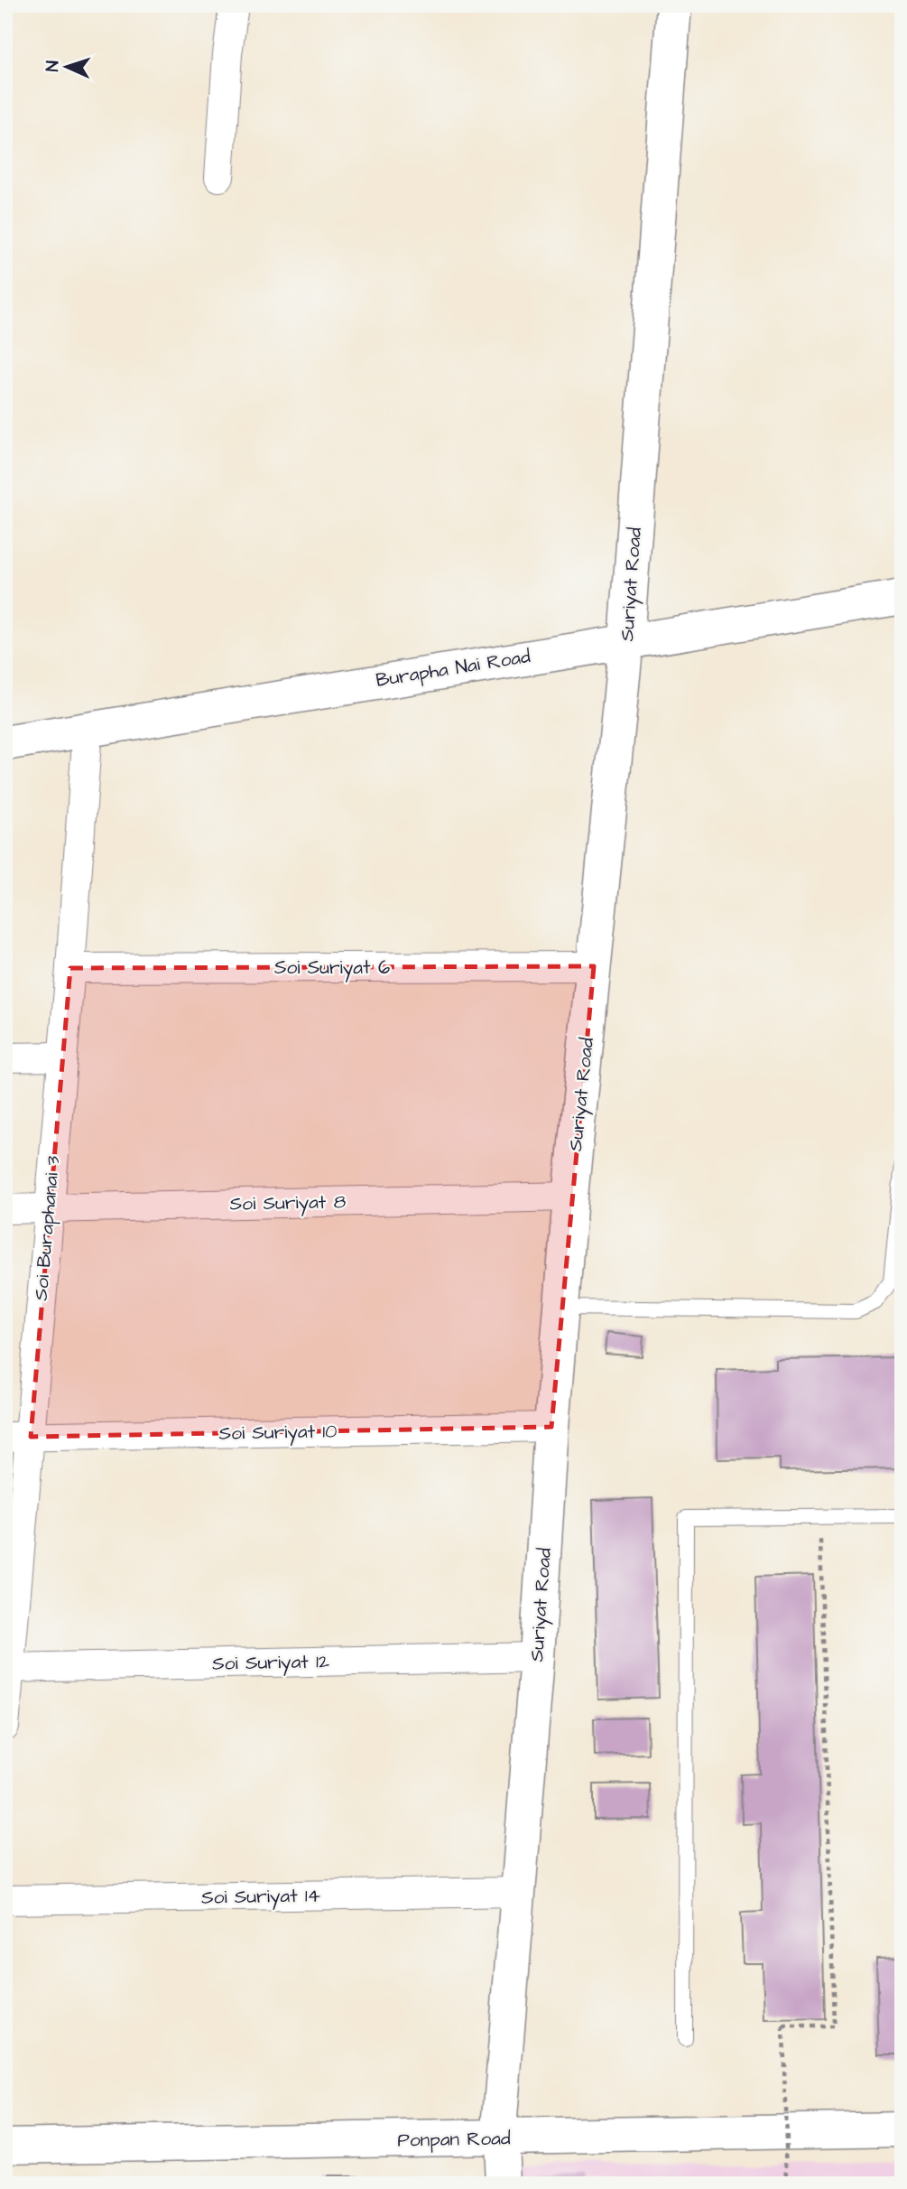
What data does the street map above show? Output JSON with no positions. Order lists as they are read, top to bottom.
{
  "streets": {
    "street": [
      "Suriyat Road",
      "Burapha Nai Road",
      "Soi Suriyat 6",
      "Soi Suriyat 8",
      "Soi Buraphanai 3",
      "Soi Suriyat 10",
      "Soi Suriyat 12",
      "Soi Suriyat 14",
      "Ponpan Road"
    ]
  },
  "crossings": [
    ["Suriyat Road", "Burapha Nai Road"],
    ["Suriyat Road", "Soi Suriyat 6"],
    ["Suriyat Road", "Soi Suriyat 8"],
    ["Suriyat Road", "Soi Suriyat 10"],
    ["Suriyat Road", "Soi Suriyat 12"],
    ["Suriyat Road", "Soi Suriyat 14"],
    ["Suriyat Road", "Ponpan Road"],
    ["Burapha Nai Road", "Soi Buraphanai 3"],
    ["Soi Suriyat 6", "Soi Buraphanai 3"],
    ["Soi Suriyat 8", "Soi Buraphanai 3"],
    ["Soi Buraphanai 3", "Soi Suriyat 10"],
    ["Soi Buraphanai 3", "Soi Suriyat 12"]
  ],
  "north": "left"
}
